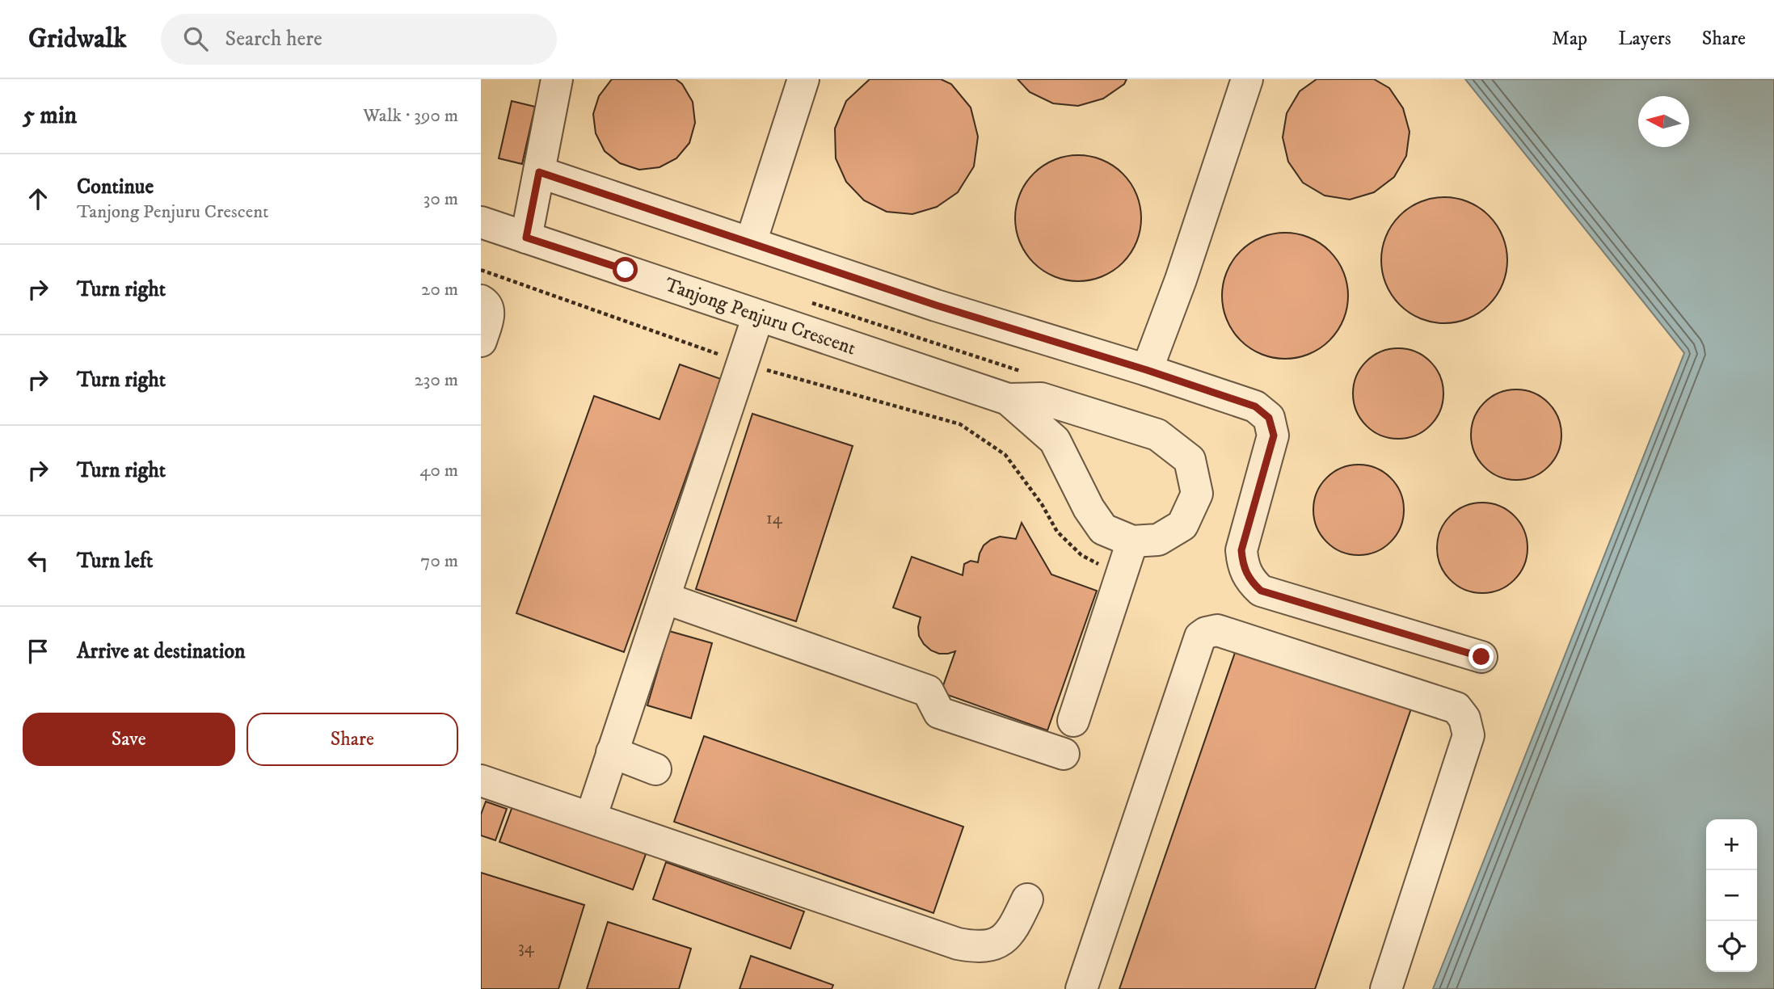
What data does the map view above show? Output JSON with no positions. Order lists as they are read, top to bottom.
{
  "streets": {
    "street": ["Tanjong Penjuru Crescent"]
  },
  "house_numbers": ["14", "34"],
  "north": "left",
  "page": {
    "header": "Gridwalk",
    "search": "Search here",
    "nav": ["Map", "Layers", "Share"],
    "heading": ["5 min", "Walk · 390 m"],
    "list": [
      ["Continue", "Tanjong Penjuru Crescent", "30 m"],
      ["Turn right", "20 m"],
      ["Turn right", "230 m"],
      ["Turn right", "40 m"],
      ["Turn left", "70 m"],
      "Arrive at destination"
    ],
    "buttons": ["Save", "Share"],
    "map_buttons": ["+", "−"]
  }
}
